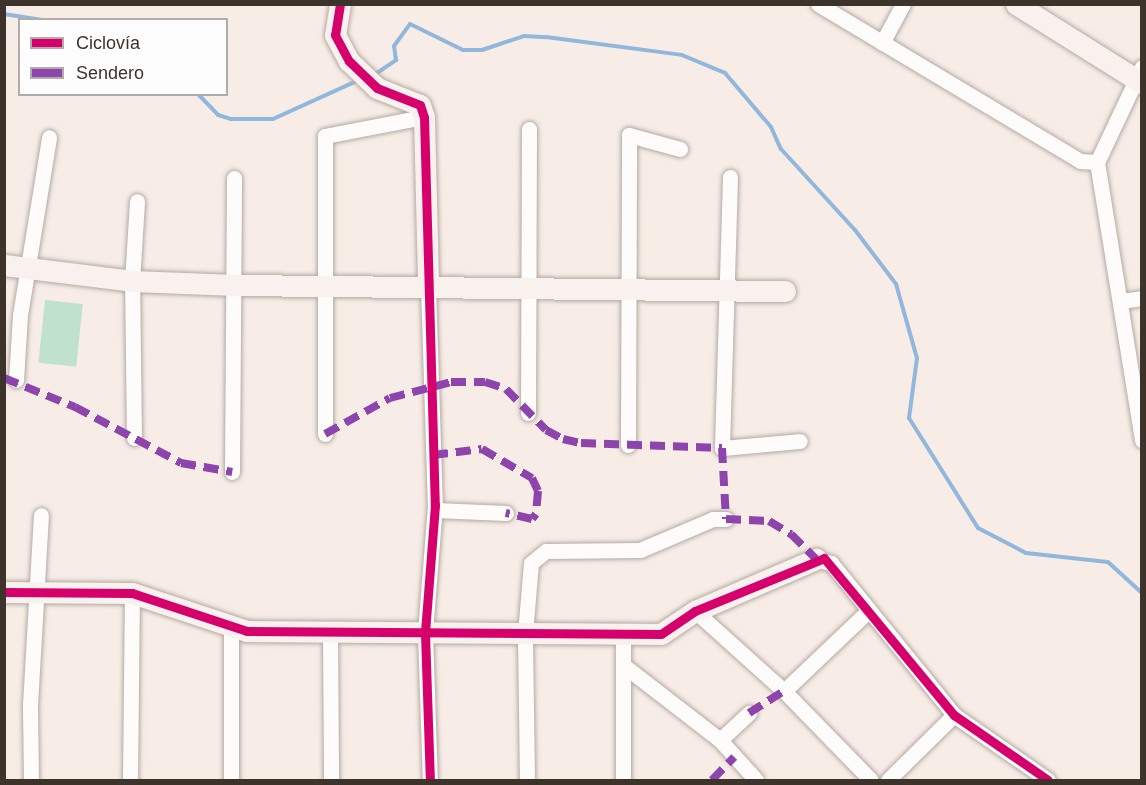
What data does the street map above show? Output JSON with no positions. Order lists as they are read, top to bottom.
{
  "legend": ["Ciclovía", "Sendero"]
}
